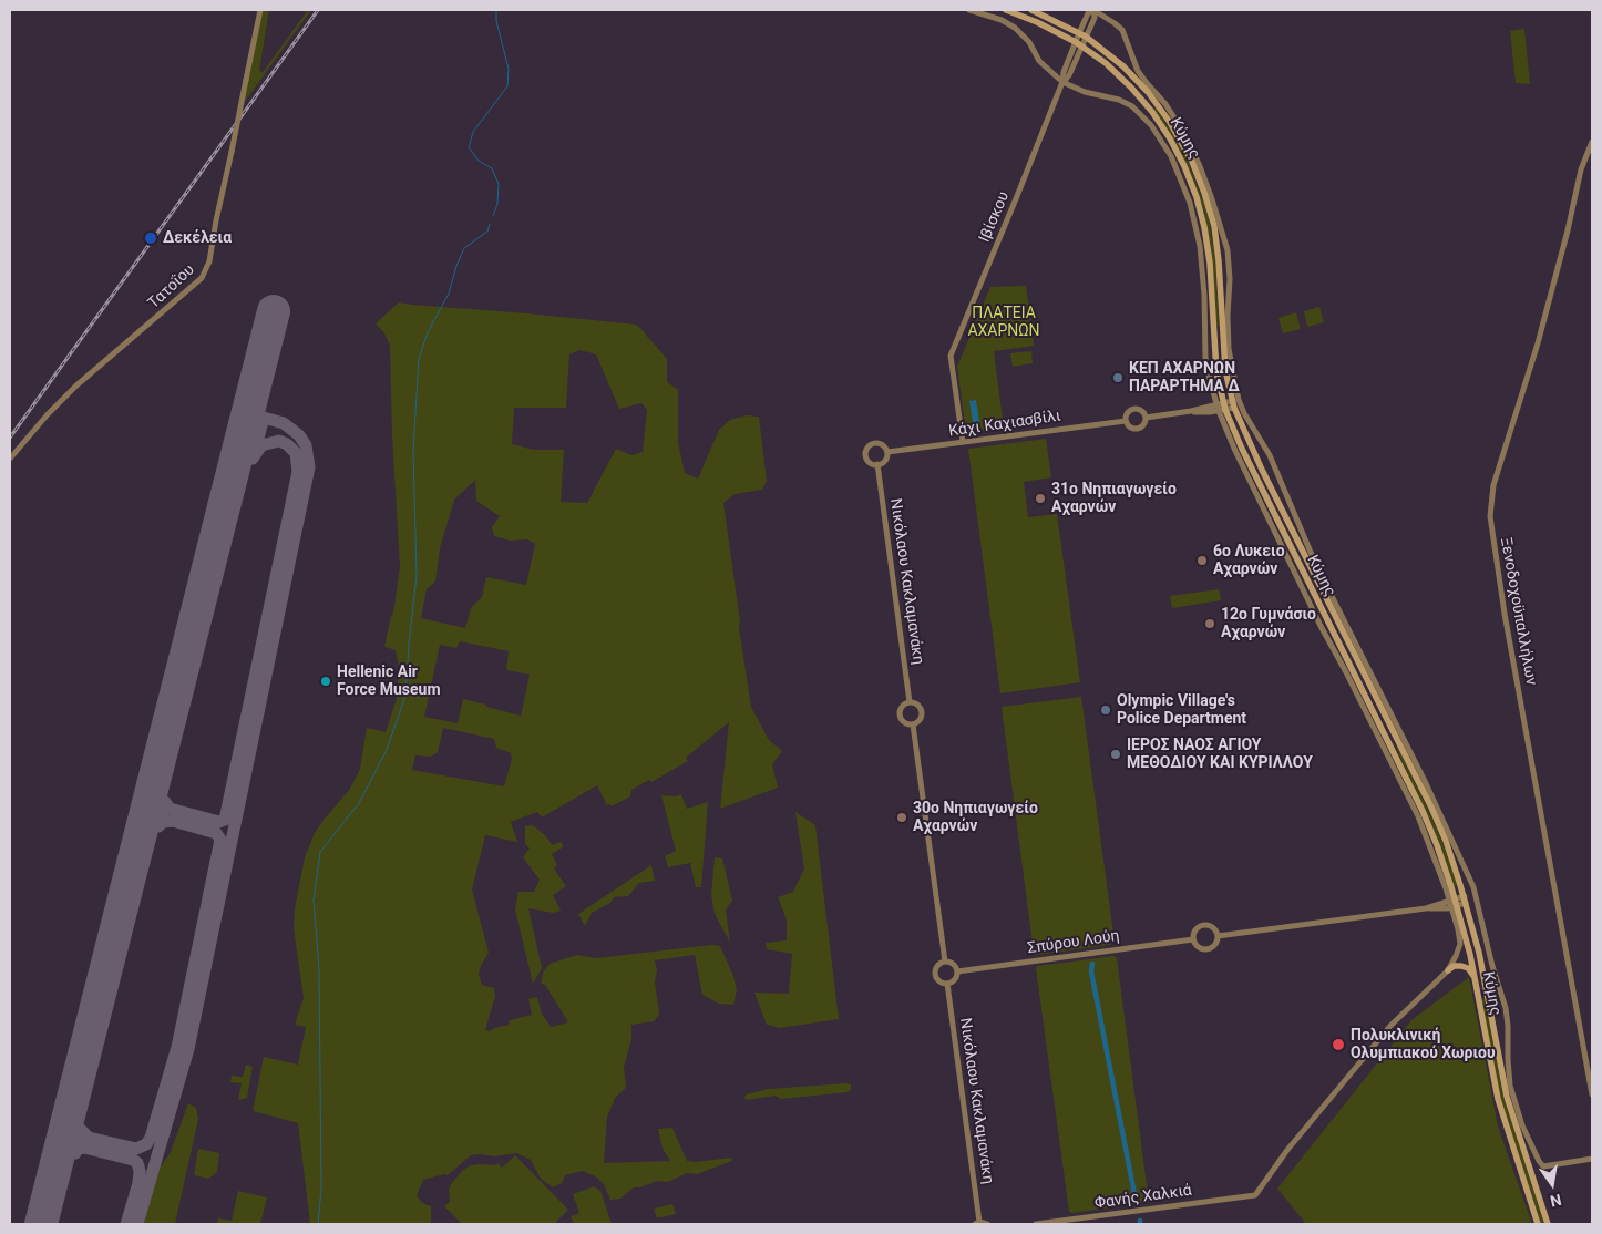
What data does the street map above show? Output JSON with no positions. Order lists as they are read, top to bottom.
{
  "streets": {
    "main road": ["Κύμης"],
    "street": [
      "Ιβίσκου",
      "Τατοΐου",
      "Κάχι Καχιασβίλι",
      "Νικόλαου Κακλαμανάκη",
      "Ξενοδοχοϋπαλλήλων",
      "Σπύρου Λούη",
      "Φανής Χαλκιά"
    ]
  },
  "crossings": [
    ["Κύμης", "Ιβίσκου"],
    ["Ιβίσκου", "Κάχι Καχιασβίλι"],
    ["Κάχι Καχιασβίλι", "Νικόλαου Κακλαμανάκη"],
    ["Νικόλαου Κακλαμανάκη", "Σπύρου Λούη"]
  ],
  "parks": ["ΠΛΑΤΕΙΑ ΑΧΑΡΝΩΝ"],
  "places": [
    "Δεκέλεια",
    "ΚΕΠ ΑΧΑΡΝΩΝ ΠΑΡΑΡΤΗΜΑ Δ",
    "31ο Νηπιαγωγείο Αχαρνών",
    "6ο Λυκειο Αχαρνών",
    "12ο Γυμνάσιο Αχαρνών",
    "Hellenic Air Force Museum",
    "Olympic Village's Police Department",
    "ΙΕΡΟΣ ΝΑΟΣ ΑΓΙΟΥ ΜΕΘΟΔΙΟΥ ΚΑΙ ΚΥΡΙΛΛΟΥ",
    "30ο Νηπιαγωγείο Αχαρνών",
    "Πολυκλινική Ολυμπιακού Χωριου"
  ],
  "north": "bottom"
}
